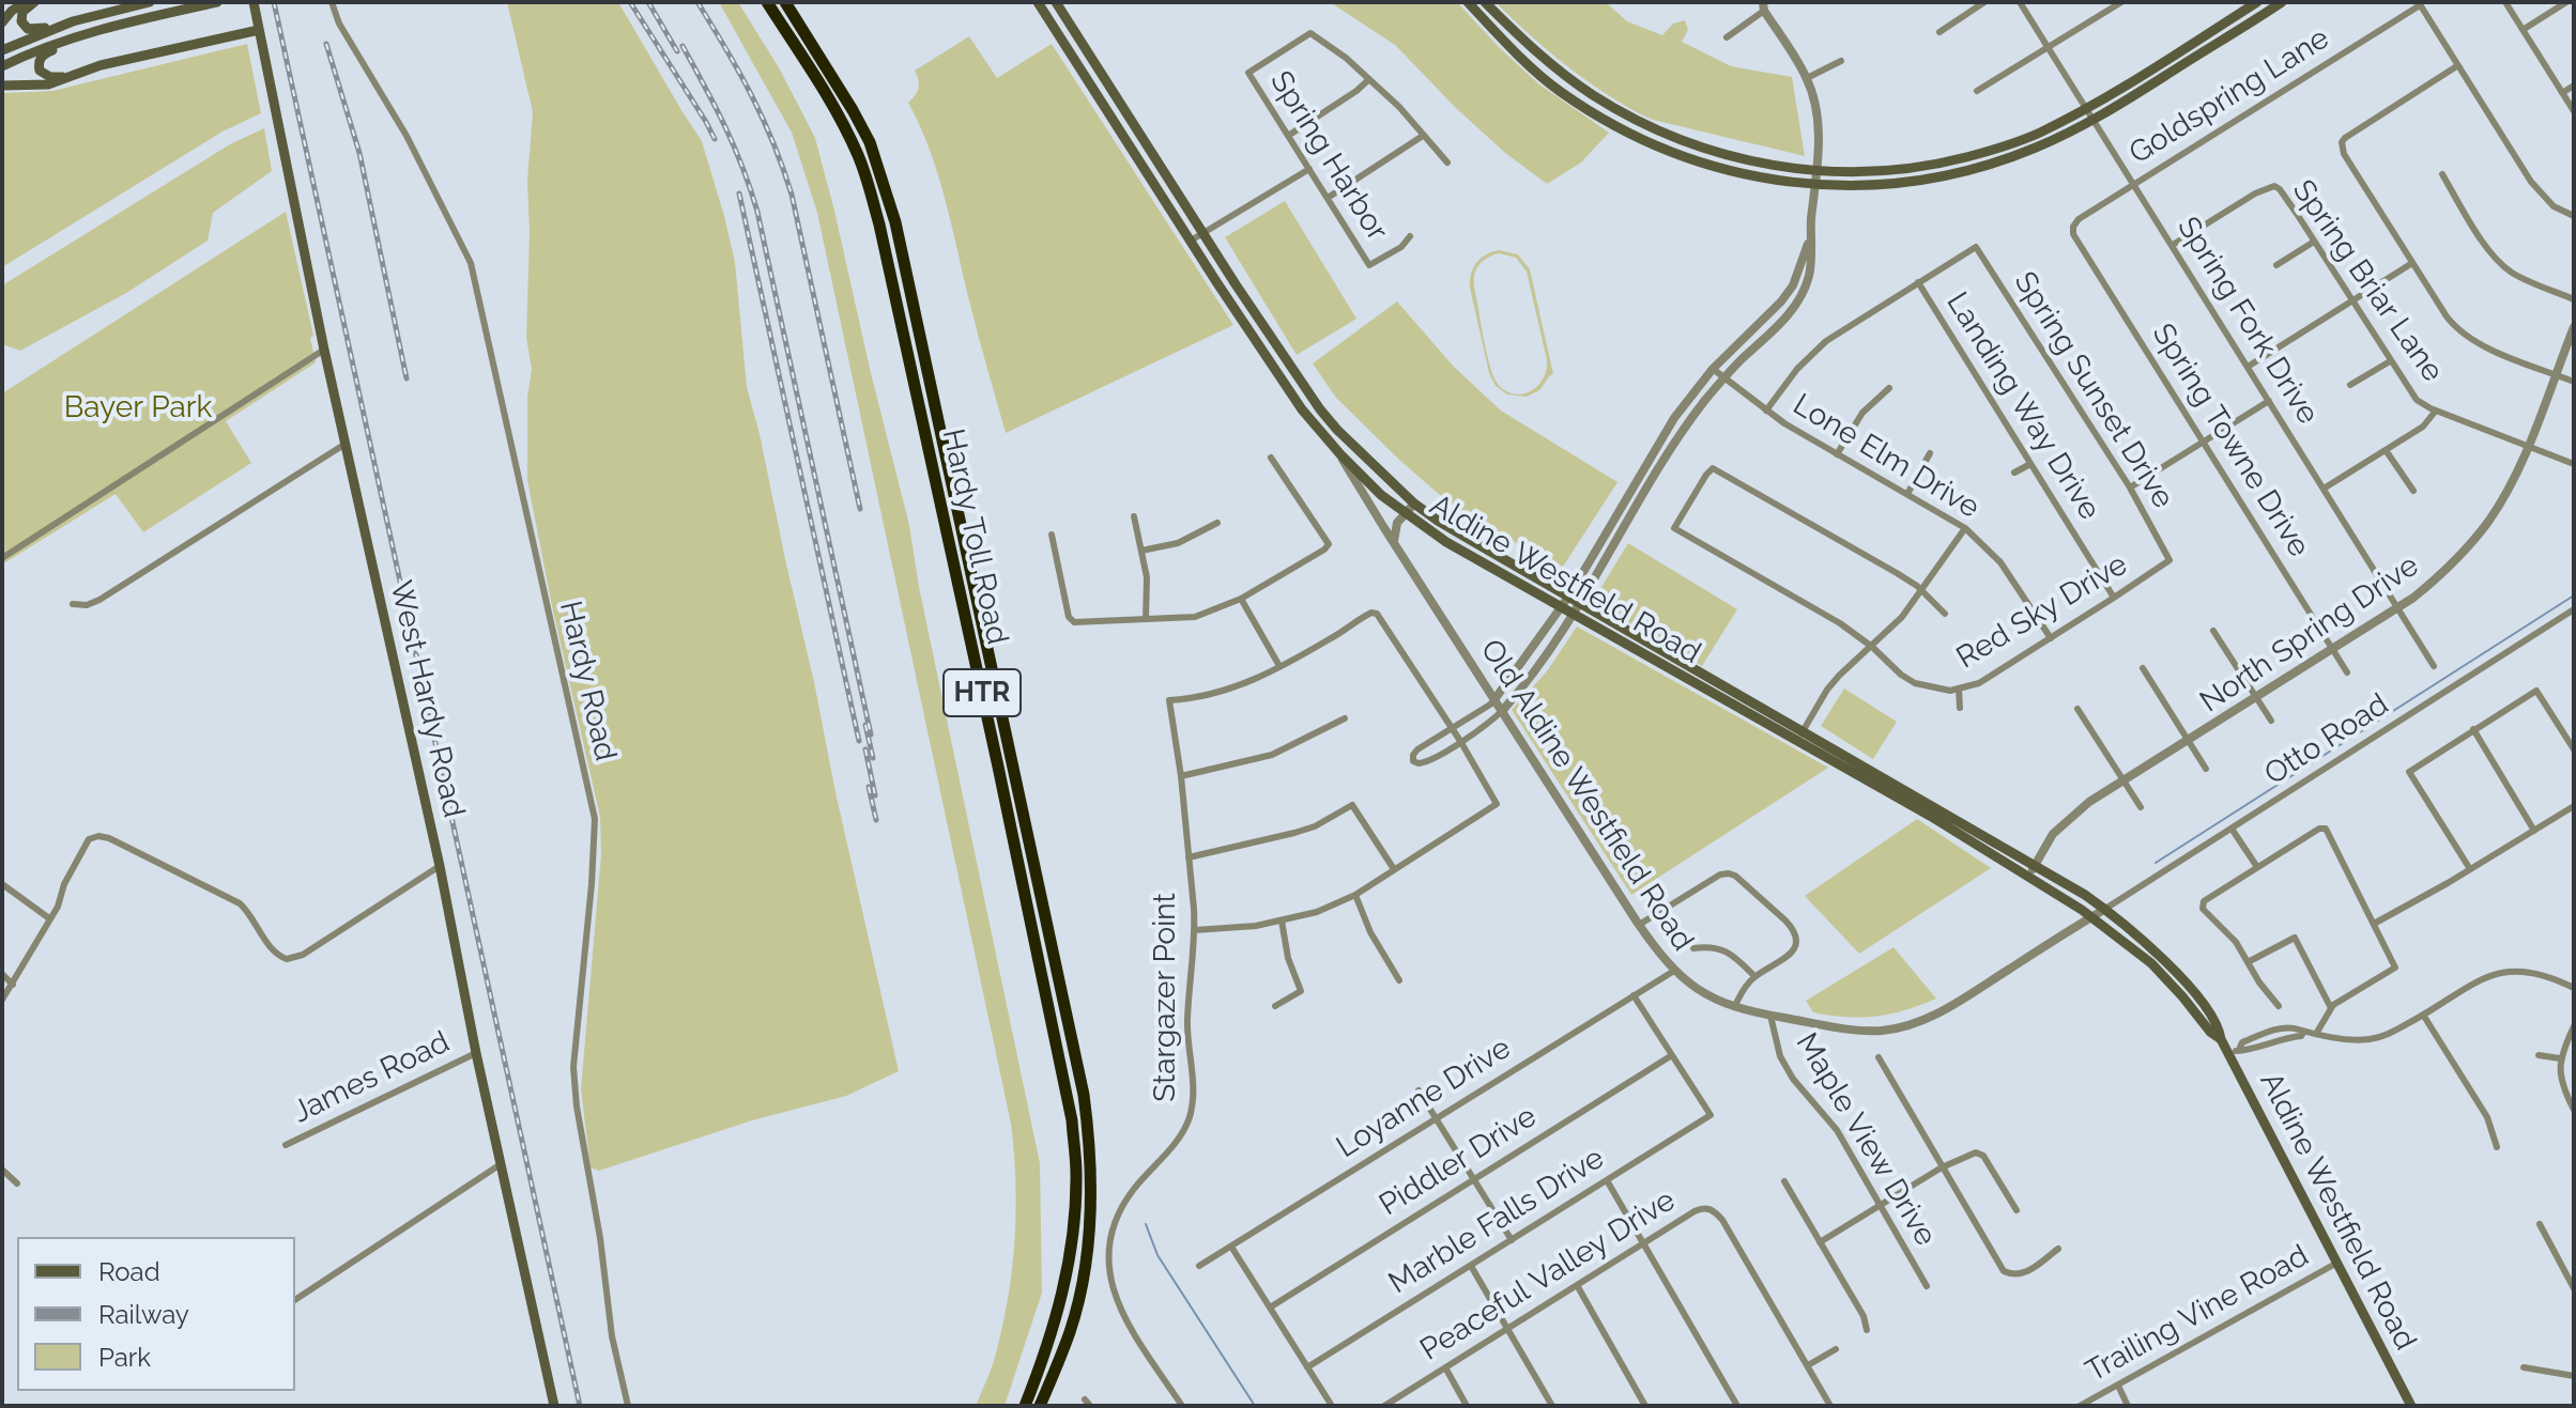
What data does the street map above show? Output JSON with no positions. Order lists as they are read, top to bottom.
{
  "streets": {
    "highway": ["Hardy Toll Road", "HTR"],
    "main road": ["Aldine Westfield Road", "West Hardy Road"],
    "street": [
      "Goldspring Lane",
      "Spring Harbor",
      "Spring Briar Lane",
      "Spring Fork Drive",
      "Spring Sunset Drive",
      "Landing Way Drive",
      "Spring Towne Drive",
      "Lone Elm Drive",
      "Red Sky Drive",
      "North Spring Drive",
      "Hardy Road",
      "Otto Road",
      "Old Aldine Westfield Road",
      "Stargazer Point",
      "James Road",
      "Loyanne Drive",
      "Maple View Drive",
      "Piddler Drive",
      "Marble Falls Drive",
      "Peaceful Valley Drive",
      "Trailing Vine Road"
    ]
  },
  "crossings": [
    ["Goldspring Lane", "Spring Fork Drive"],
    ["Goldspring Lane", "Spring Towne Drive"],
    ["Spring Briar Lane", "Spring Fork Drive"],
    ["Spring Briar Lane", "North Spring Drive"],
    ["Spring Fork Drive", "North Spring Drive"],
    ["Spring Sunset Drive", "Landing Way Drive"],
    ["Spring Sunset Drive", "Red Sky Drive"],
    ["Landing Way Drive", "Red Sky Drive"],
    ["Spring Towne Drive", "North Spring Drive"],
    ["Lone Elm Drive", "Red Sky Drive"],
    ["Aldine Westfield Road", "North Spring Drive"],
    ["Aldine Westfield Road", "Otto Road"],
    ["Aldine Westfield Road", "Old Aldine Westfield Road"],
    ["Aldine Westfield Road", "Trailing Vine Road"],
    ["West Hardy Road", "James Road"],
    ["Otto Road", "Old Aldine Westfield Road"],
    ["Old Aldine Westfield Road", "Loyanne Drive"],
    ["Old Aldine Westfield Road", "Maple View Drive"],
    ["Piddler Drive", "Marble Falls Drive"]
  ],
  "parks": ["Bayer Park"],
  "legend": ["Road", "Railway", "Park"]
}
